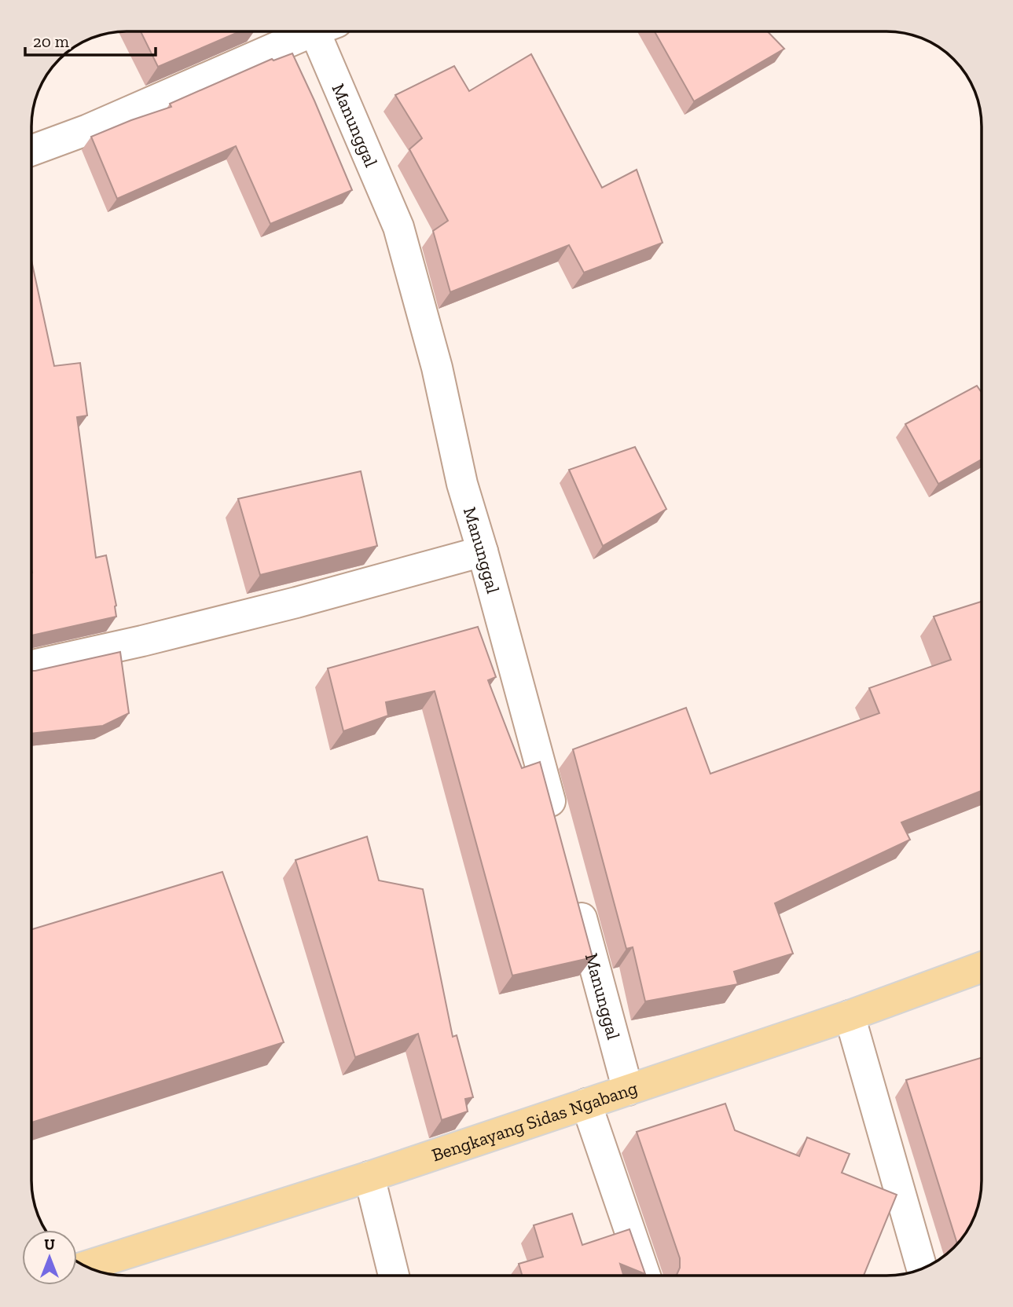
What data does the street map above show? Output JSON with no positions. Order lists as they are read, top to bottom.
{
  "streets": {
    "highway": ["Bengkayang Sidas Ngabang"],
    "street": ["Manunggal"]
  },
  "crossings": [
    ["Manunggal", "Bengkayang Sidas Ngabang"]
  ],
  "scale_bar": "20 m",
  "north": "top"
}
